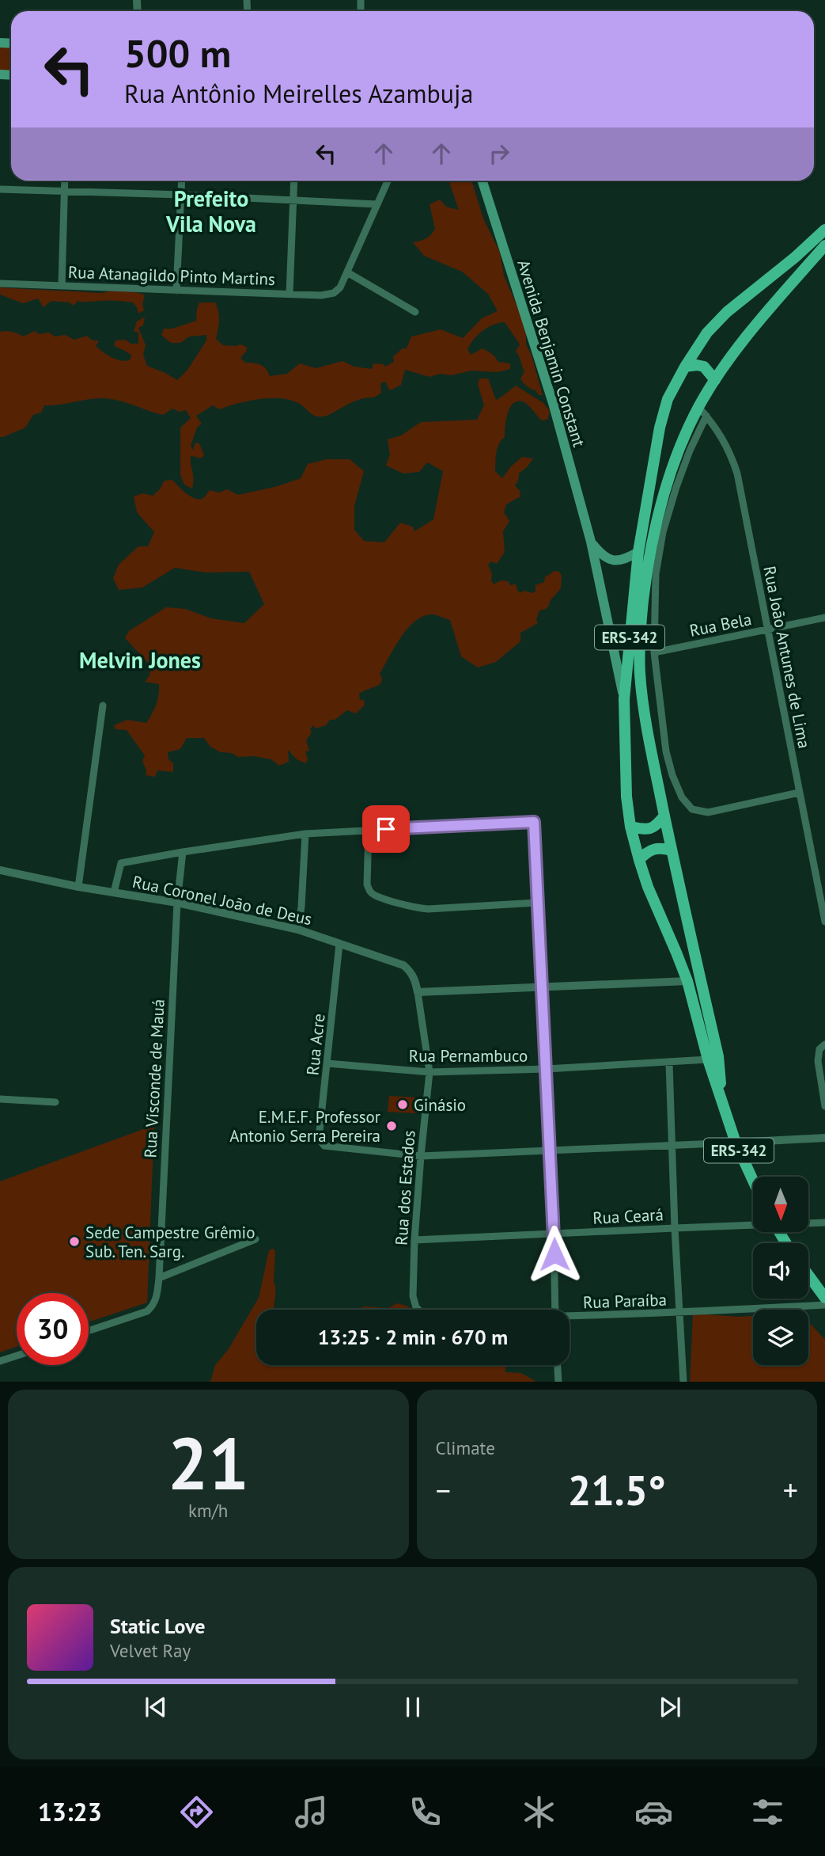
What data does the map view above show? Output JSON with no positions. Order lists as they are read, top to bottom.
{
  "streets": {
    "main road": ["Avenida Benjamin Constant", "ERS-342"],
    "street": [
      "Rua Atanagildo Pinto Martins",
      "Rua Bela",
      "Rua João Antunes de Lima",
      "Rua Coronel João de Deus",
      "Rua Acre",
      "Rua Pernambuco",
      "Rua Visconde de Mauá",
      "Rua dos Estados",
      "Rua Ceará",
      "Rua Paraíba"
    ]
  },
  "crossings": [
    ["Avenida Benjamin Constant", "ERS-342"],
    ["Rua Bela", "Rua João Antunes de Lima"],
    ["ERS-342", "Rua João Antunes de Lima"],
    ["ERS-342", "Rua Pernambuco"],
    ["Rua Coronel João de Deus", "Rua Acre"],
    ["Rua Coronel João de Deus", "Rua Visconde de Mauá"],
    ["Rua Coronel João de Deus", "Rua dos Estados"],
    ["Rua Acre", "Rua Pernambuco"],
    ["Rua Acre", "Rua dos Estados"],
    ["Rua Pernambuco", "Rua dos Estados"],
    ["Rua dos Estados", "Rua Ceará"]
  ],
  "districts": ["Prefeito Vila Nova", "Melvin Jones"],
  "places": ["Ginásio", "E.M.E.F. Professor Antonio Serra Pereira", "Sede Campestre Grêmio Sub. Ten. Sarg."],
  "north": "bottom",
  "page": {
    "turn": ["500 m", "Rua Antônio Meirelles Azambuja"],
    "limit": "30",
    "trip": "13:25 · 2 min · 670 m",
    "tile": [
      ["21", "km/h"],
      "Climate"
    ],
    "heat": ["−", "21.5°", "+"],
    "song": ["Static Love", "Velvet Ray"],
    "tabs": "13:23"
  }
}
